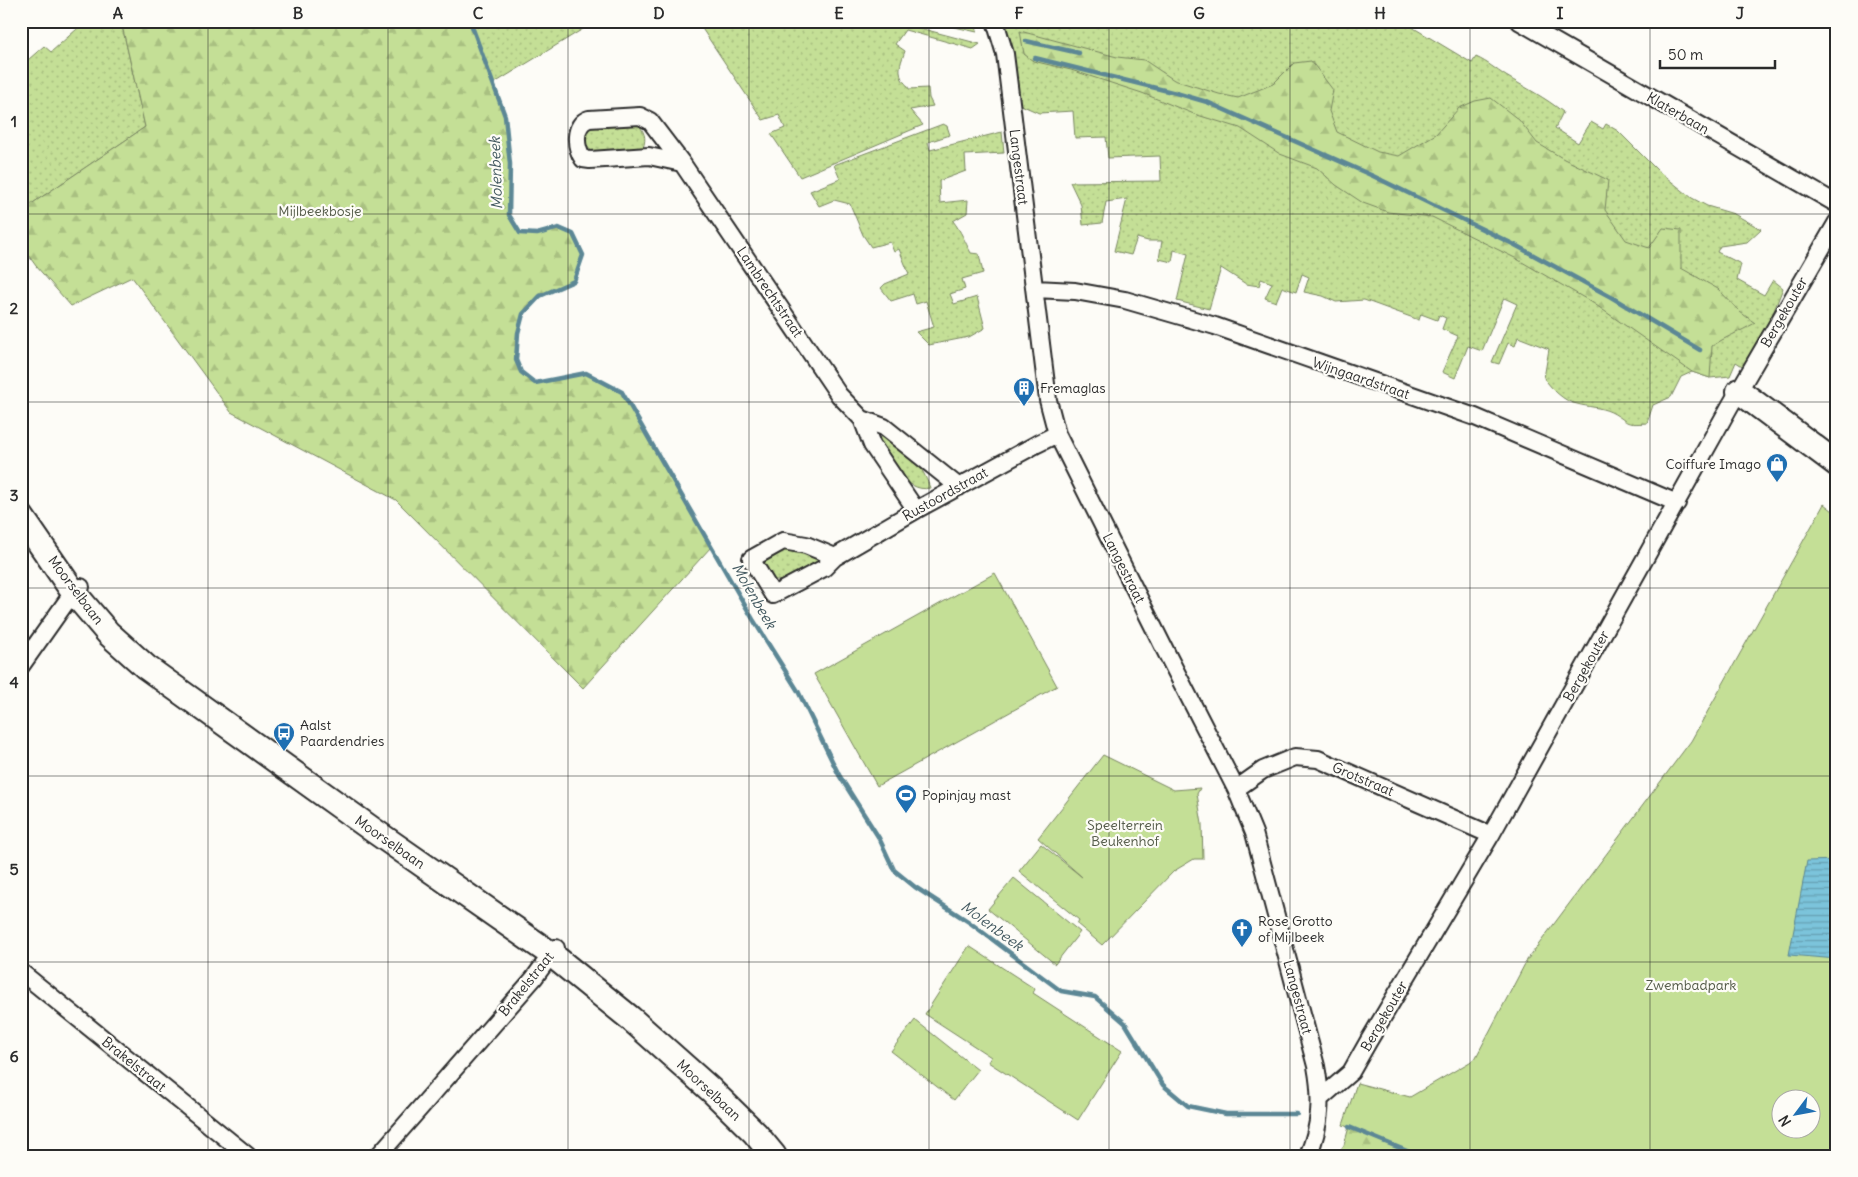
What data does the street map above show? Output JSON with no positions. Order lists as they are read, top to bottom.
{
  "streets": {
    "main road": ["Moorselbaan"],
    "street": [
      "Klaterbaan",
      "Langestraat",
      "Lambrechtstraat",
      "Bergekouter",
      "Wijngaardstraat",
      "Rustoordstraat",
      "Grotstraat",
      "Brakelstraat"
    ]
  },
  "crossings": [
    ["Langestraat", "Bergekouter"],
    ["Langestraat", "Wijngaardstraat"],
    ["Langestraat", "Rustoordstraat"],
    ["Langestraat", "Grotstraat"],
    ["Lambrechtstraat", "Rustoordstraat"],
    ["Bergekouter", "Wijngaardstraat"],
    ["Bergekouter", "Grotstraat"],
    ["Moorselbaan", "Brakelstraat"]
  ],
  "water": ["Molenbeek"],
  "parks": ["Mijlbeekbosje", "Speelterrein Beukenhof", "Zwembadpark"],
  "places": {
    "building": ["Fremaglas"],
    "shop": ["Coiffure Imago"],
    "bus stop": ["Aalst Paardendries"],
    "sports": ["Popinjay mast"],
    "church": ["Rose Grotto of Mijlbeek"]
  },
  "scale_bar": "50 m",
  "north": "bottom left",
  "grid": {
    "columns": [
      "A",
      "B",
      "C",
      "D",
      "E",
      "F",
      "G",
      "H",
      "I",
      "J"
    ],
    "rows": [
      "1",
      "2",
      "3",
      "4",
      "5",
      "6"
    ]
  }
}
